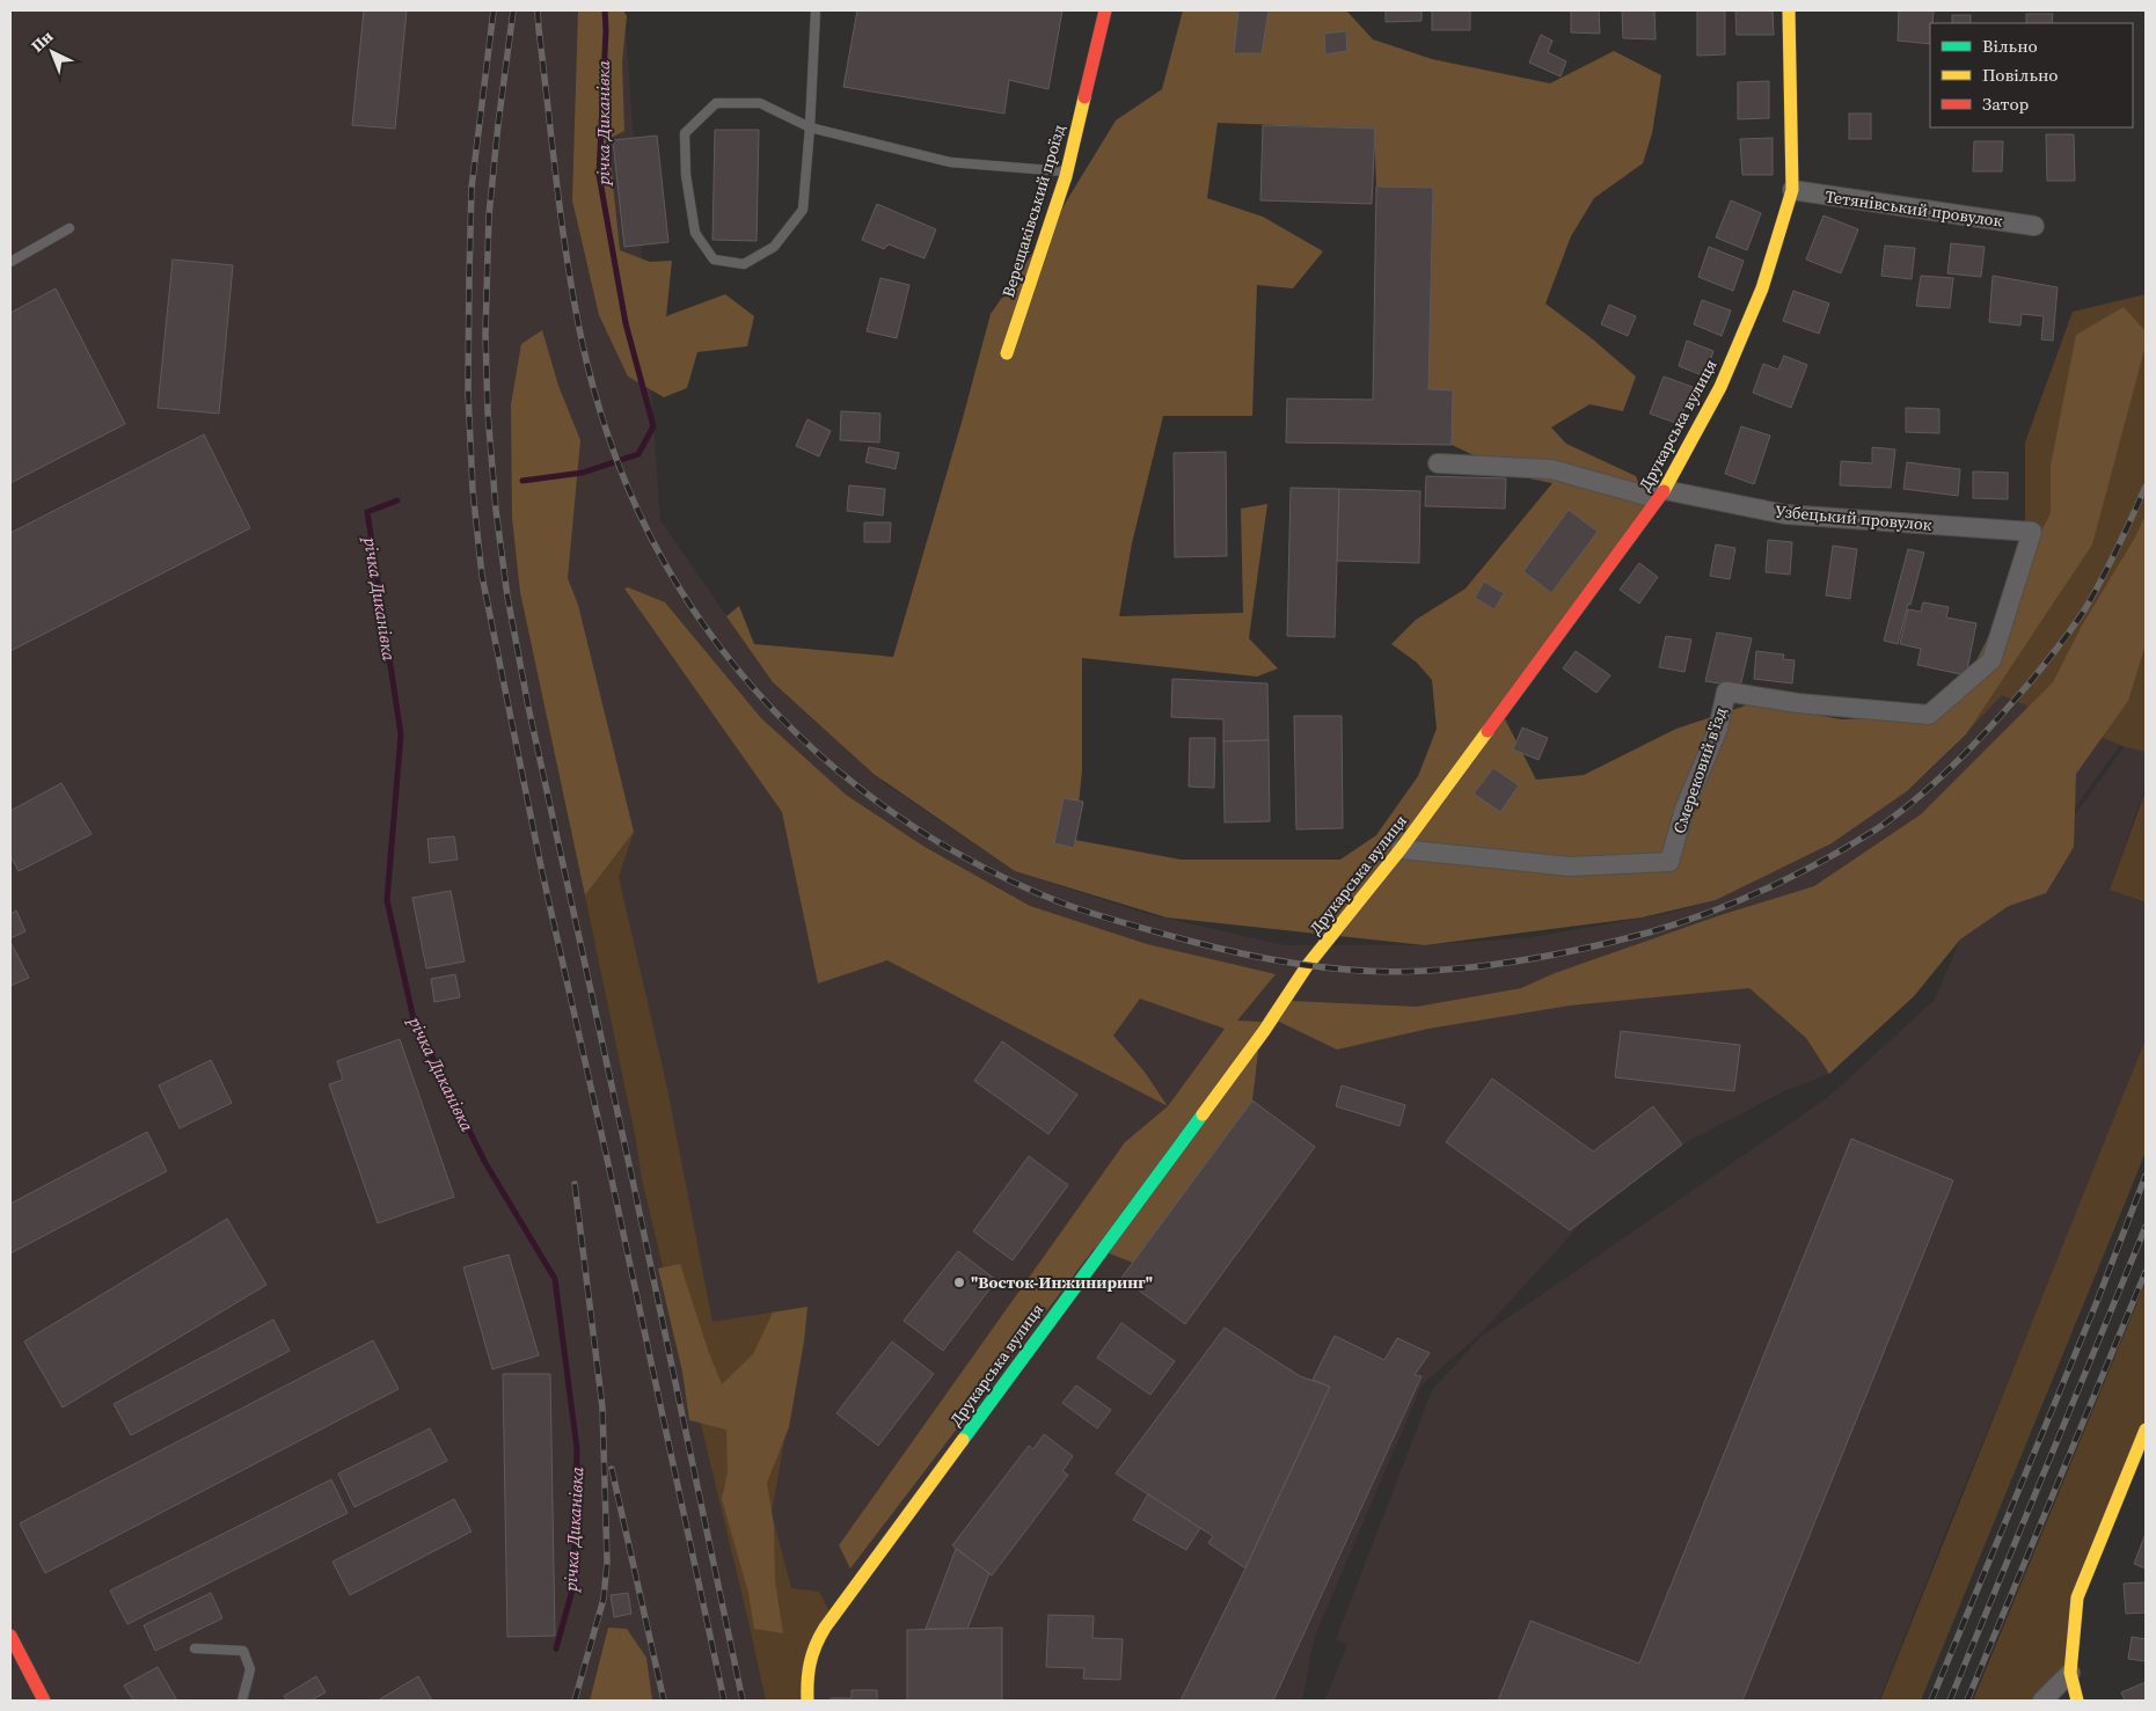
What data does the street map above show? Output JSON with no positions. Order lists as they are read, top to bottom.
{
  "streets": {
    "street": [
      "Тетянівський провулок",
      "Верещаківський проїзд",
      "Друкарська вулиця",
      "Узбецький провулок",
      "Смерековий в'їзд"
    ]
  },
  "crossings": [
    ["Тетянівський провулок", "Друкарська вулиця"],
    ["Друкарська вулиця", "Узбецький провулок"],
    ["Друкарська вулиця", "Смерековий в'їзд"],
    ["Узбецький провулок", "Смерековий в'їзд"]
  ],
  "water": ["річка Диканівка"],
  "places": ["\"Восток-Инжиниринг\""],
  "legend": ["Вільно", "Повільно", "Затор"],
  "north": "top left"
}
